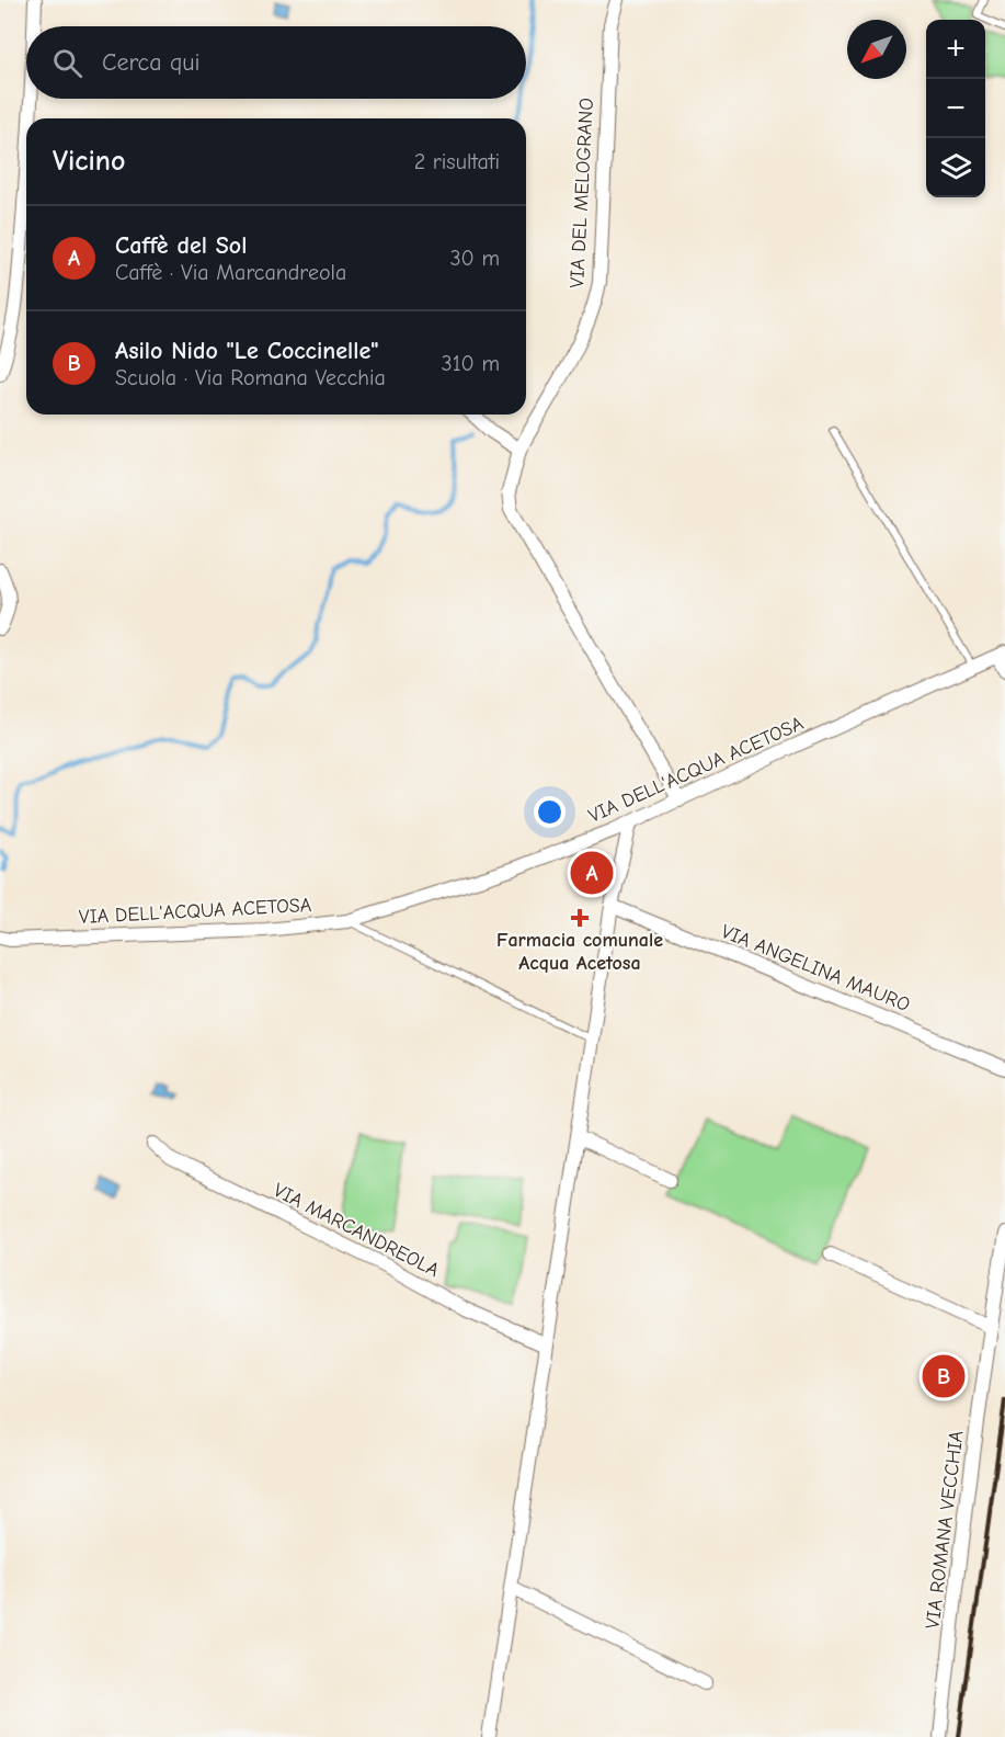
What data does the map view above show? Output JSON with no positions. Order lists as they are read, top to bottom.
{
  "streets": {
    "street": [
      "VIA DEL MELOGRANO",
      "VIA DELL'ACQUA ACETOSA",
      "VIA ANGELINA MAURO",
      "VIA MARCANDREOLA",
      "VIA ROMANA VECCHIA"
    ]
  },
  "crossings": [
    ["VIA DEL MELOGRANO", "VIA DELL'ACQUA ACETOSA"]
  ],
  "places": {
    "health": ["Farmacia comunale Acqua Acetosa"]
  },
  "north": "bottom left",
  "page": {
    "map_buttons": ["+", "−"],
    "search": "Cerca qui",
    "heading": ["Vicino", "2 risultati"],
    "list": [
      {
        "mark": "A",
        "name": "Caffè del Sol",
        "note": "Caffè · Via Marcandreola",
        "value": "30 m"
      },
      {
        "mark": "B",
        "name": "Asilo Nido \"Le Coccinelle\"",
        "note": "Scuola · Via Romana Vecchia",
        "value": "310 m"
      }
    ],
    "pins": ["A", "B"]
  }
}
